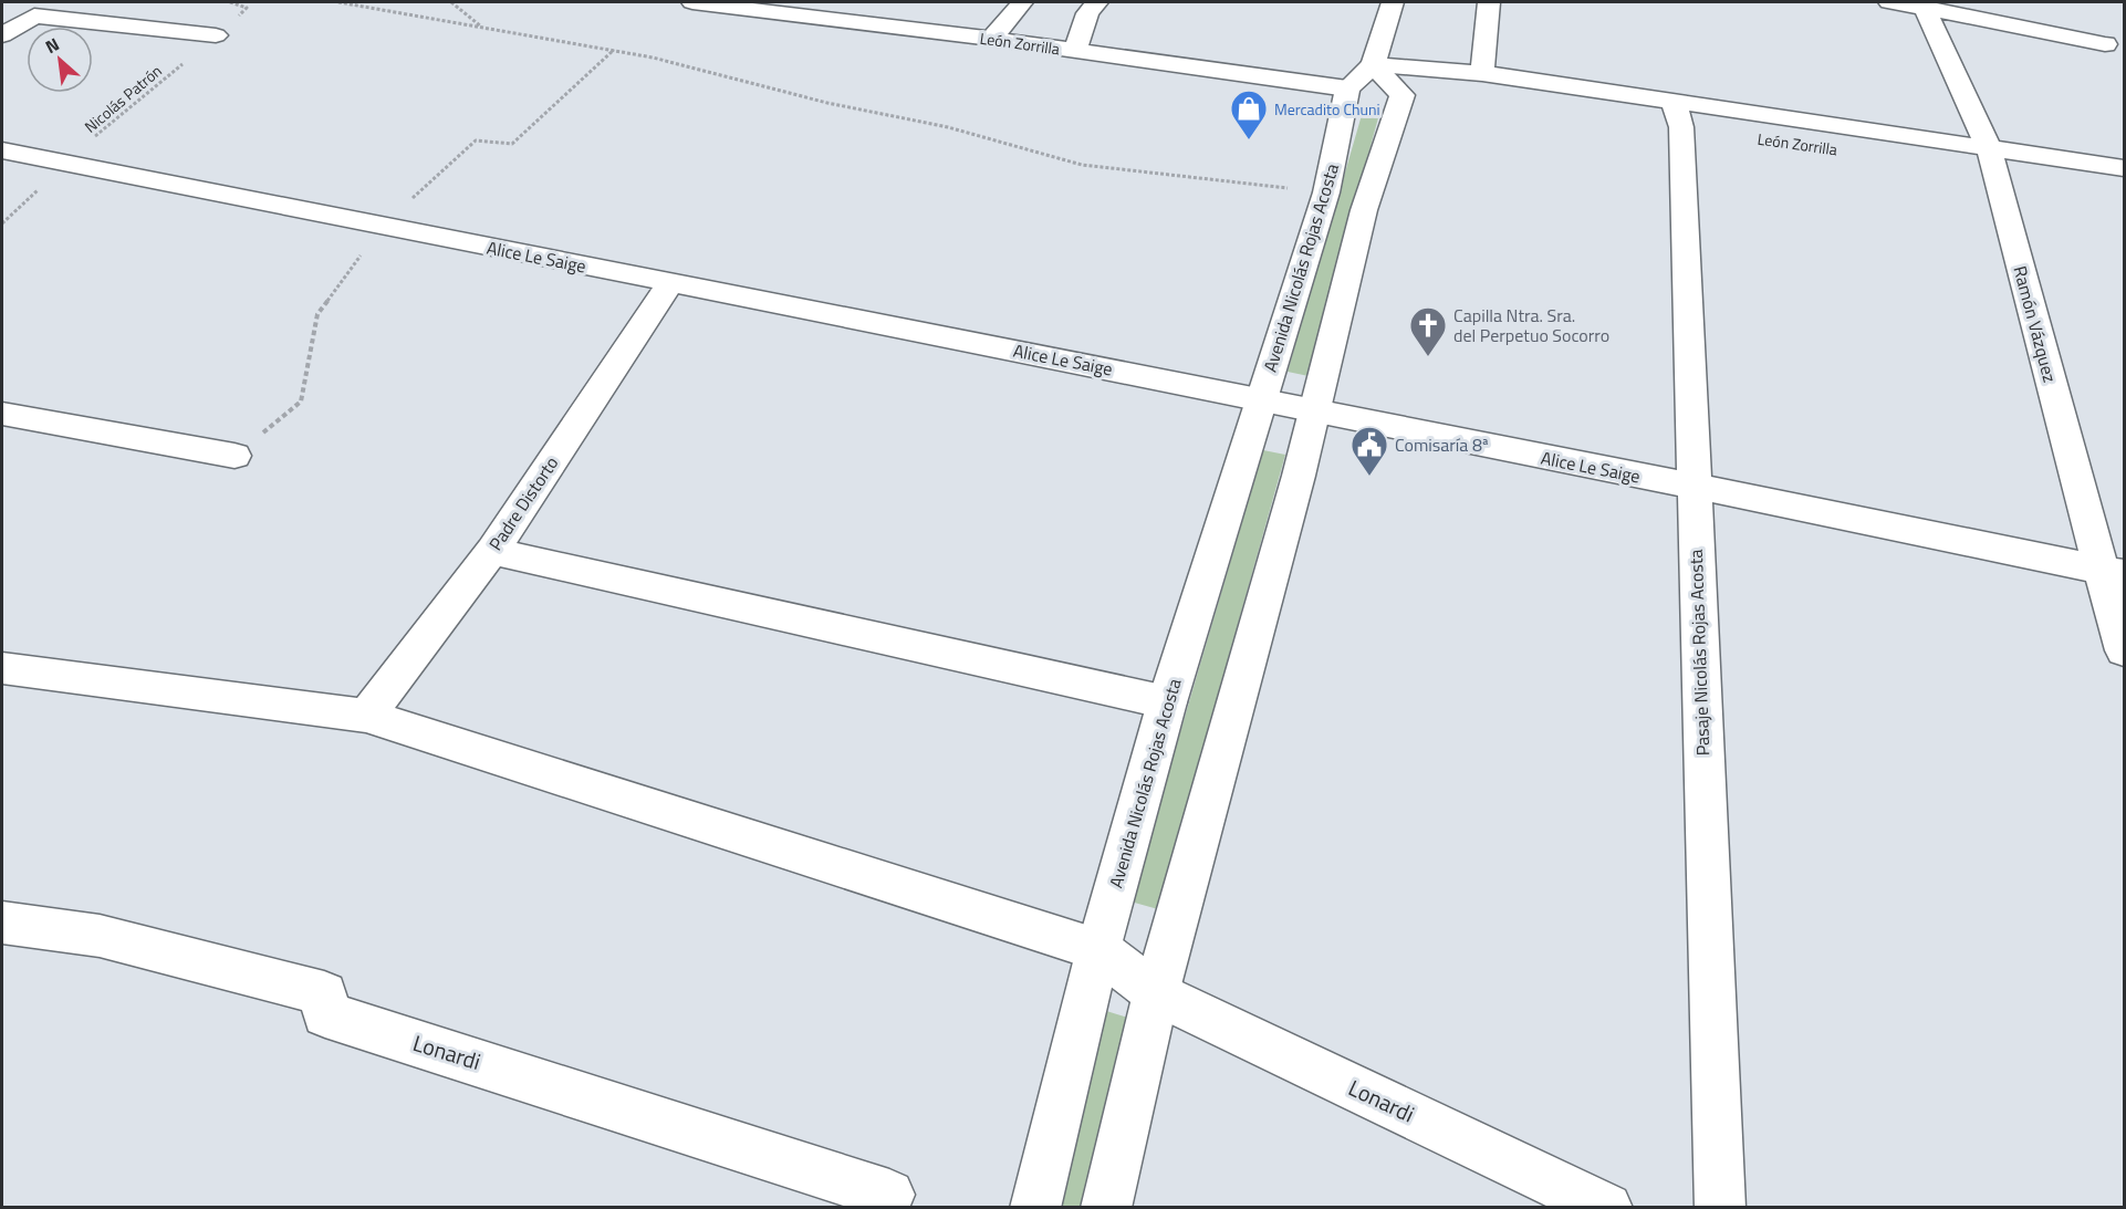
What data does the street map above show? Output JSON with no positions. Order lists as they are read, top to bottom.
{
  "streets": {
    "street": [
      "León Zorrilla",
      "Alice Le Saige",
      "Avenida Nicolás Rojas Acosta",
      "Ramón Vázquez",
      "Padre Distorto",
      "Pasaje Nicolás Rojas Acosta",
      "Lonardi"
    ],
    "path": ["Nicolás Patrón"]
  },
  "crossings": [
    ["León Zorrilla", "Avenida Nicolás Rojas Acosta"],
    ["León Zorrilla", "Ramón Vázquez"],
    ["León Zorrilla", "Pasaje Nicolás Rojas Acosta"],
    ["Nicolás Patrón", "Alice Le Saige"],
    ["Alice Le Saige", "Avenida Nicolás Rojas Acosta"],
    ["Alice Le Saige", "Ramón Vázquez"],
    ["Alice Le Saige", "Padre Distorto"],
    ["Alice Le Saige", "Pasaje Nicolás Rojas Acosta"],
    ["Avenida Nicolás Rojas Acosta", "Lonardi"],
    ["Padre Distorto", "Lonardi"]
  ],
  "places": {
    "shop": ["Mercadito Chuni"],
    "church": ["Capilla Ntra. Sra. del Perpetuo Socorro"],
    "public building": ["Comisaría 8ª"]
  },
  "north": "top left"
}
